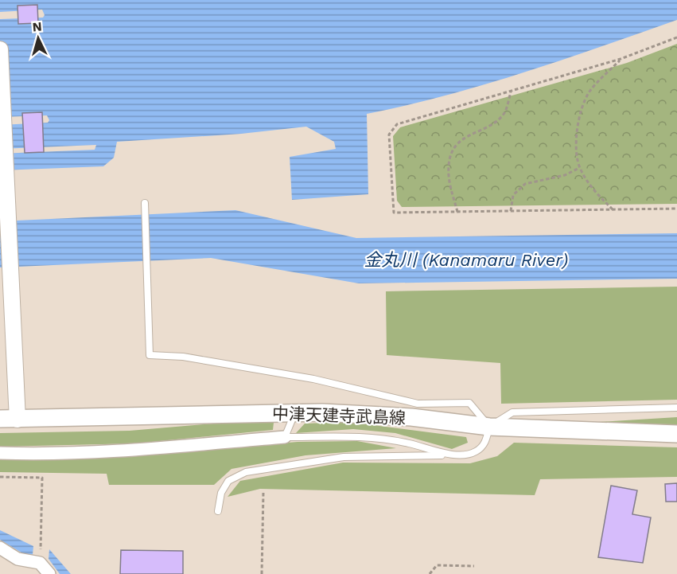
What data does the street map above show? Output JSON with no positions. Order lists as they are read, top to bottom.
{
  "streets": {
    "main road": ["中津天建寺武島線"]
  },
  "water": ["金丸川 (Kanamaru River)"],
  "north": "top"
}
